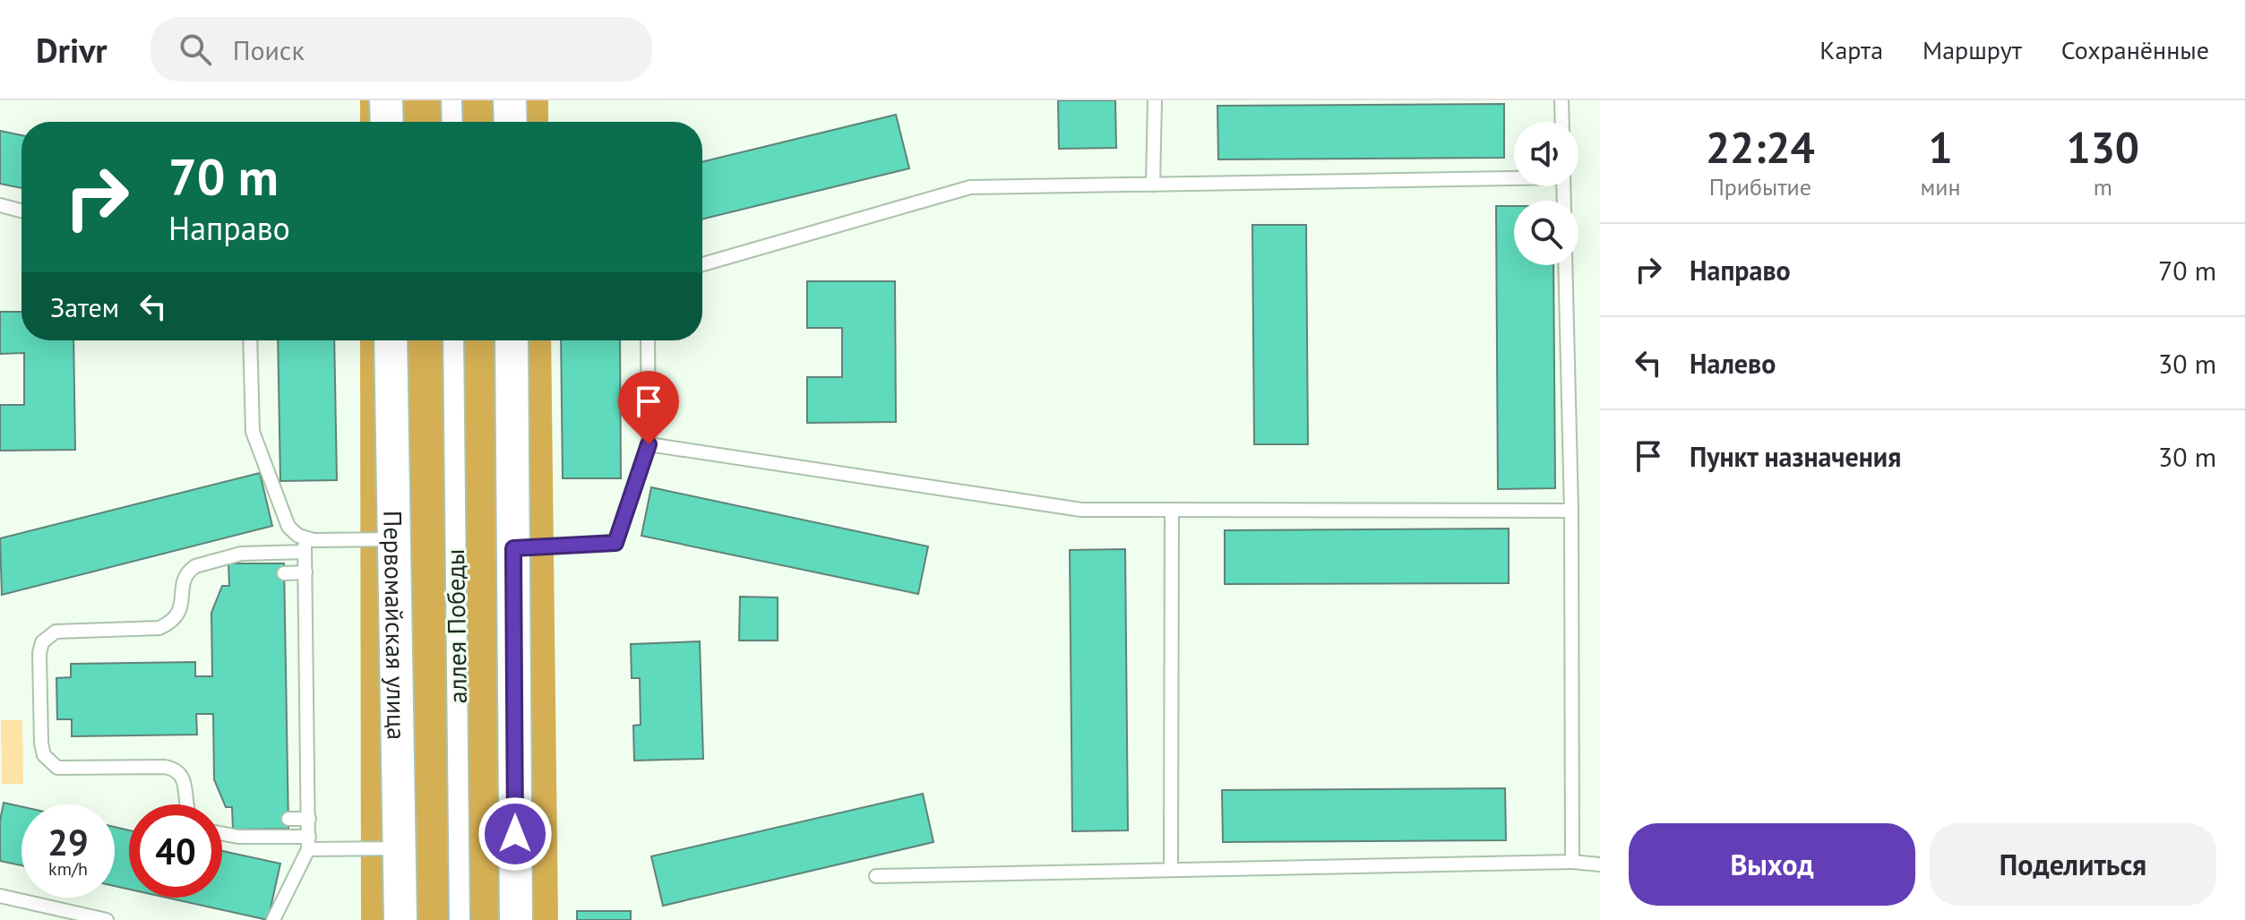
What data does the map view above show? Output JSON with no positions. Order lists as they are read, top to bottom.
{
  "streets": {
    "street": ["Первомайская улица", "аллея Победы"]
  },
  "page": {
    "header": "Drivr",
    "search": "Поиск",
    "nav": ["Карта", "Маршрут", "Сохранённые"],
    "eta": [
      "22:24",
      "Прибытие",
      "1",
      "мин",
      "130",
      "m"
    ],
    "turn": ["70 m", "Направо"],
    "list": [
      {
        "name": "Направо",
        "value": "70 m"
      },
      {
        "name": "Налево",
        "value": "30 m"
      },
      {
        "name": "Пункт назначения",
        "value": "30 m"
      }
    ],
    "then": "Затем",
    "speed": "29 km/h",
    "limit": "40",
    "buttons": ["Выход", "Поделиться"]
  }
}
